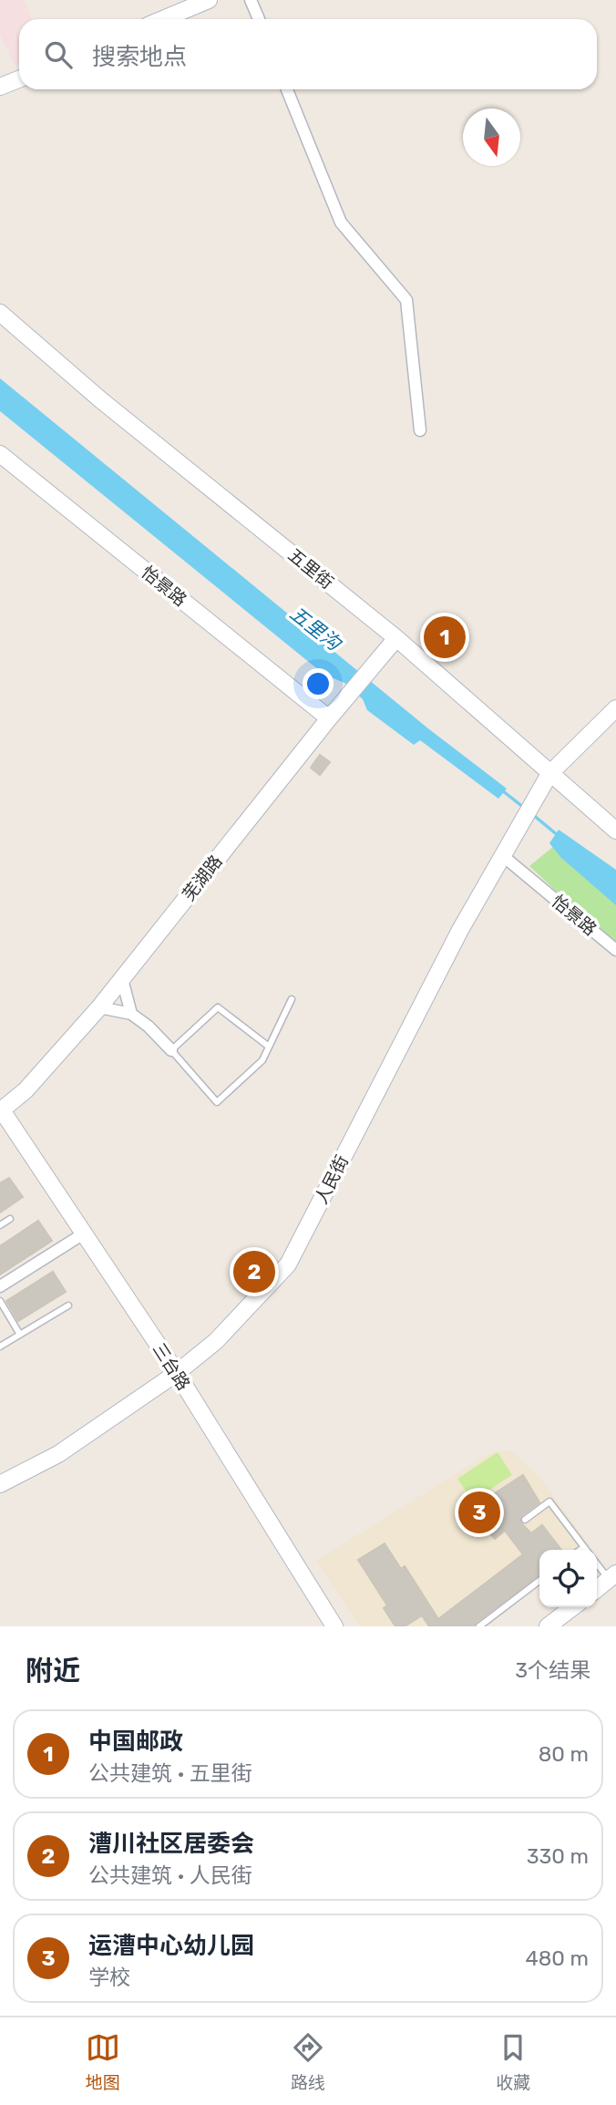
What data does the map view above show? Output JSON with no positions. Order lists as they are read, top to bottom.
{
  "streets": {
    "street": [
      "五里街",
      "怡景路",
      "芜湖路",
      "人民街",
      "三台路"
    ]
  },
  "crossings": [
    ["五里街", "芜湖路"],
    ["五里街", "人民街"],
    ["怡景路", "芜湖路"],
    ["怡景路", "人民街"],
    ["芜湖路", "三台路"],
    ["人民街", "三台路"]
  ],
  "water": ["五里沟"],
  "north": "bottom",
  "page": {
    "search": "搜索地点",
    "pins": ["1", "2", "3"],
    "heading": ["附近", "3个结果"],
    "list": [
      {
        "mark": "1",
        "name": "中国邮政",
        "note": "公共建筑 · 五里街",
        "value": "80 m"
      },
      {
        "mark": "2",
        "name": "漕川社区居委会",
        "note": "公共建筑 · 人民街",
        "value": "330 m"
      },
      {
        "mark": "3",
        "name": "运漕中心幼儿园",
        "note": "学校",
        "value": "480 m"
      }
    ],
    "nav": ["地图", "路线", "收藏"]
  }
}
